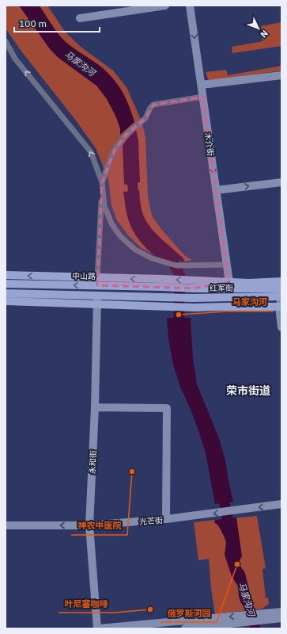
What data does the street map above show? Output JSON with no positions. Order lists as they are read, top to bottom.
{
  "streets": {
    "main road": ["中山路", "红军街"],
    "street": ["木介街", "永和街", "光芒街"]
  },
  "crossings": [
    ["木介街", "红军街"],
    ["红军街", "永和街"],
    ["永和街", "光芒街"]
  ],
  "one_way": ["木介街", "光芒街"],
  "districts": ["荣市街道"],
  "water": ["马家沟河"],
  "places": [
    "马家沟河",
    "神农中医院",
    "俄罗斯河园",
    "叶尼塞咖啡"
  ],
  "scale_bar": "100 m",
  "north": "bottom right"
}
